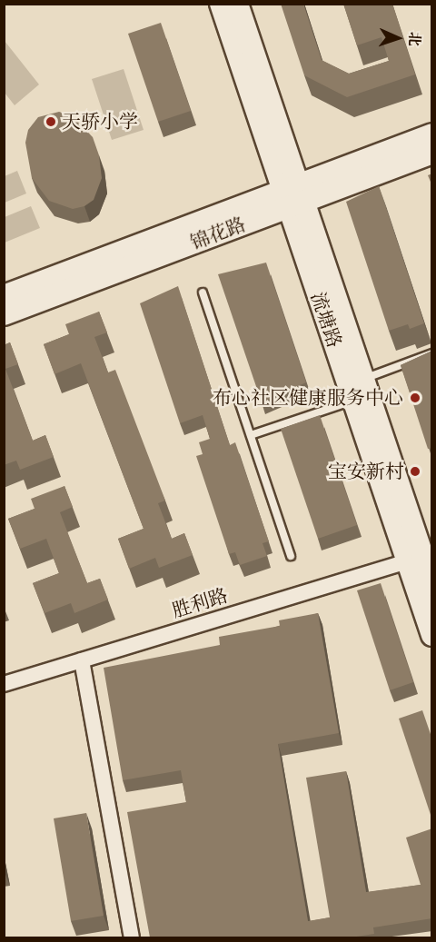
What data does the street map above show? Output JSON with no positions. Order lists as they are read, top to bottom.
{
  "streets": {
    "street": ["锦花路", "流塘路", "胜利路"]
  },
  "crossings": [
    ["锦花路", "流塘路"],
    ["流塘路", "胜利路"]
  ],
  "places": ["天骄小学", "布心社区健康服务中心", "宝安新村"],
  "north": "right"
}
